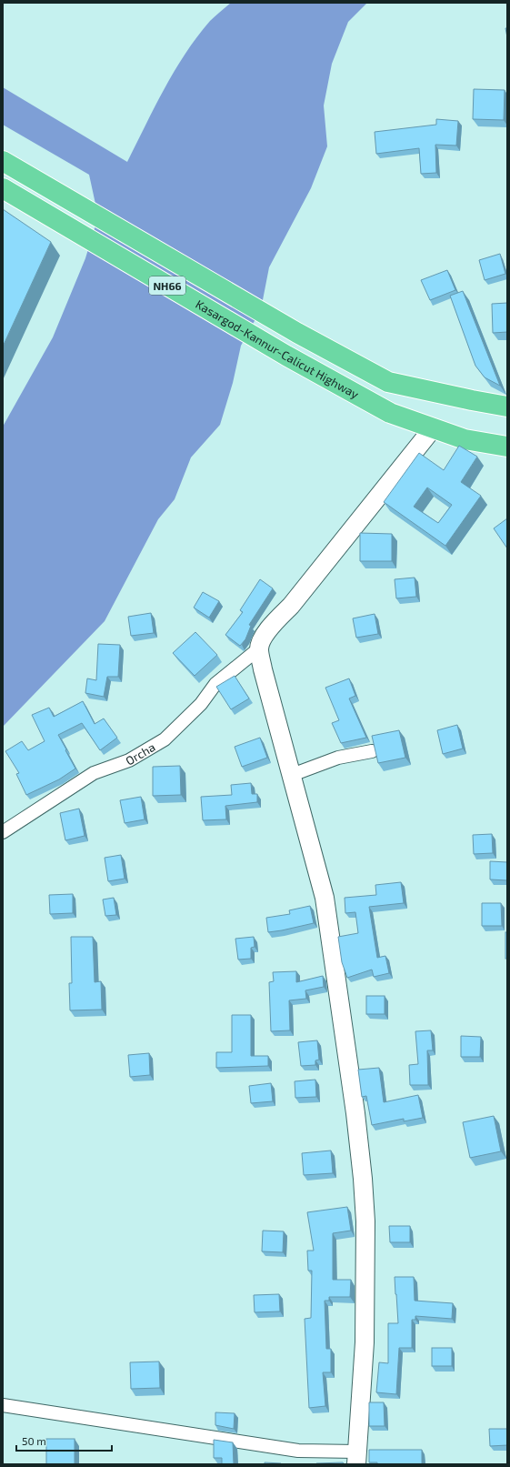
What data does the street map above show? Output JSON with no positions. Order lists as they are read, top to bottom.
{
  "streets": {
    "highway": ["NH66", "Kasargod-Kannur-Calicut Highway"],
    "street": ["Orcha"]
  },
  "scale_bar": "50 m"
}
